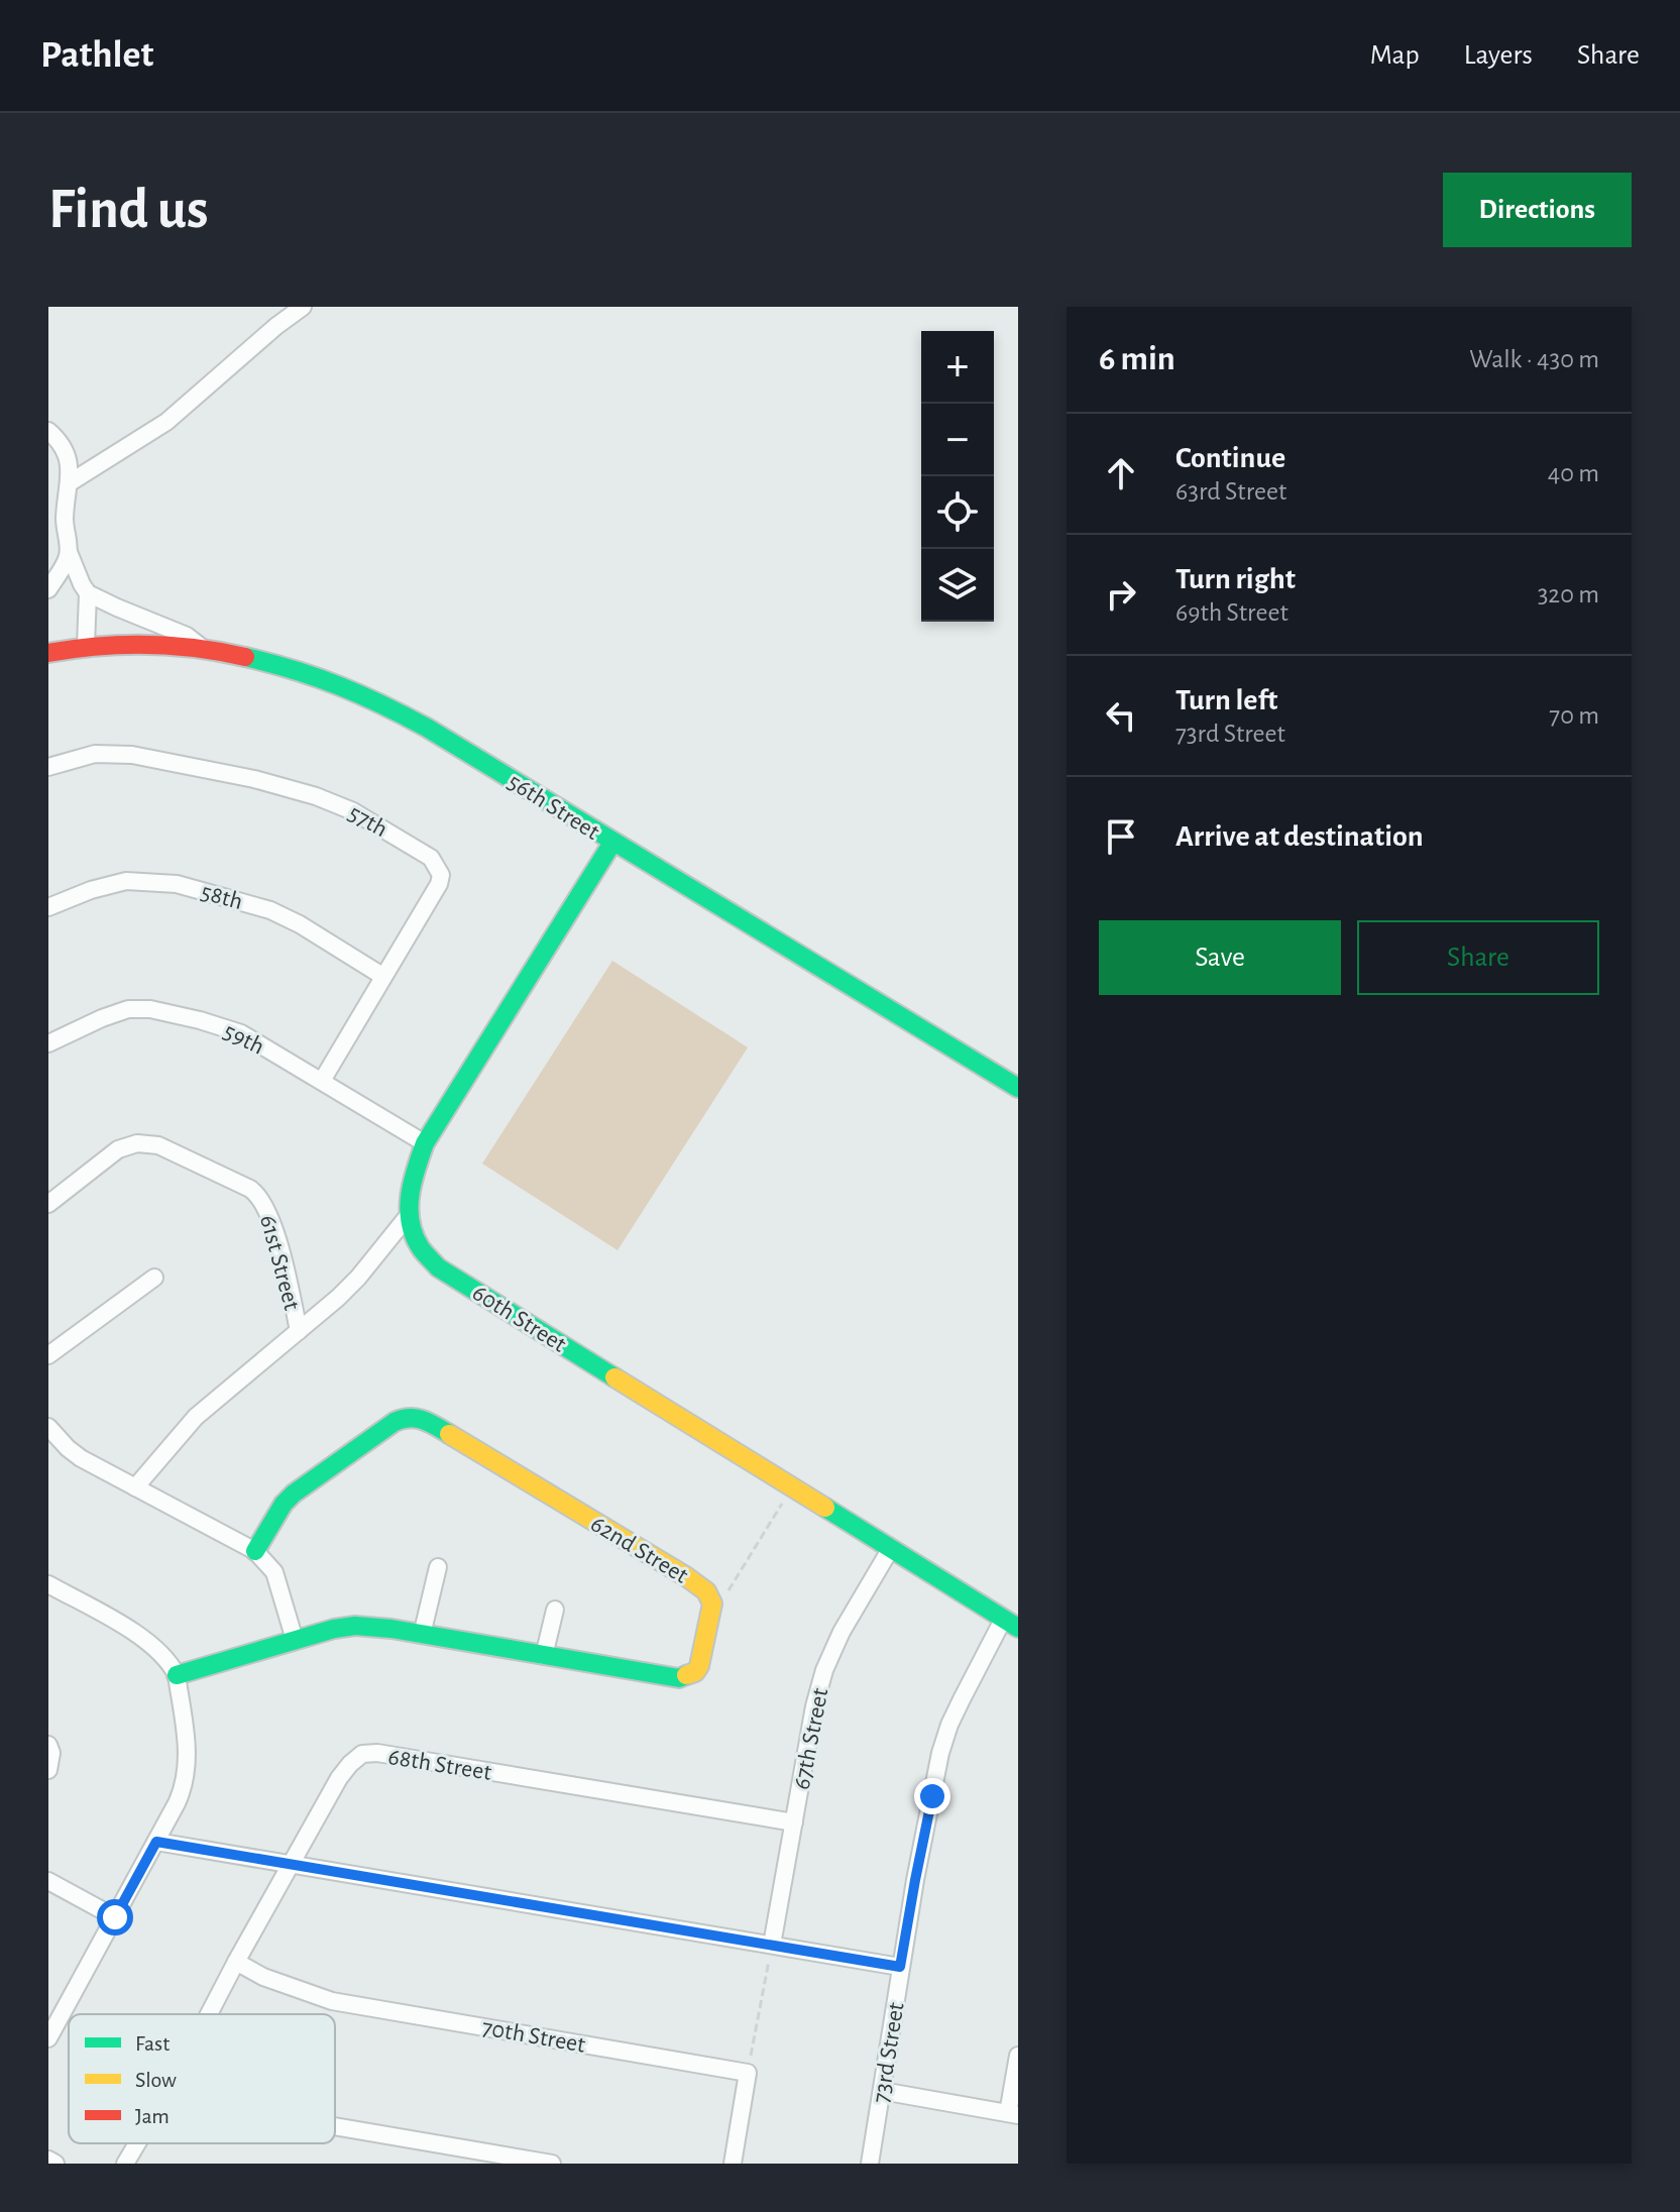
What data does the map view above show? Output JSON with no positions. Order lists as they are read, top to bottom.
{
  "streets": {
    "street": [
      "56th Street",
      "57th",
      "58th",
      "59th",
      "61st Street",
      "60th Street",
      "62nd Street",
      "67th Street",
      "68th Street",
      "70th Street",
      "73rd Street"
    ]
  },
  "crossings": [
    ["56th Street", "60th Street"],
    ["57th", "58th"],
    ["57th", "59th"],
    ["59th", "60th Street"],
    ["61st Street", "60th Street"],
    ["60th Street", "67th Street"],
    ["60th Street", "73rd Street"],
    ["67th Street", "68th Street"],
    ["68th Street", "70th Street"]
  ],
  "legend": ["Fast", "Slow", "Jam"],
  "page": {
    "header": "Pathlet",
    "nav": ["Map", "Layers", "Share"],
    "buttons": [
      "Directions",
      ["Save", "Share"]
    ],
    "title": "Find us",
    "heading": ["6 min", "Walk · 430 m"],
    "map_buttons": ["+", "−"],
    "list": [
      ["Continue", "63rd Street", "40 m"],
      ["Turn right", "69th Street", "320 m"],
      ["Turn left", "73rd Street", "70 m"],
      "Arrive at destination"
    ]
  }
}
